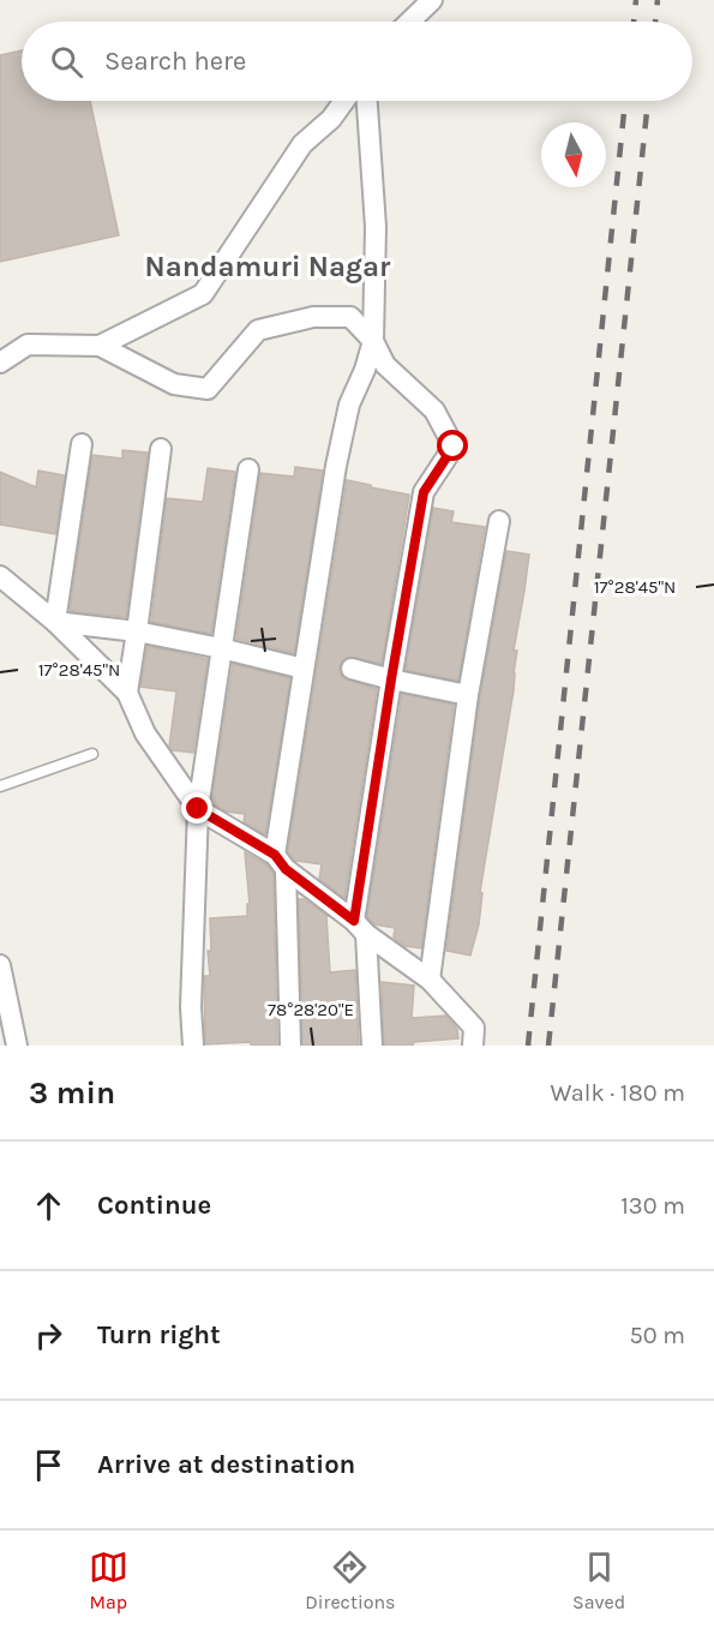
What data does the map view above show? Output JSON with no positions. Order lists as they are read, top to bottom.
{
  "districts": ["Nandamuri Nagar"],
  "north": "bottom",
  "page": {
    "search": "Search here",
    "heading": ["3 min", "Walk · 180 m"],
    "list": [
      ["Continue", "130 m"],
      ["Turn right", "50 m"],
      "Arrive at destination"
    ],
    "nav": ["Map", "Directions", "Saved"]
  },
  "coordinates": ["17°28'45\"N", "78°28'20\"E"]
}
